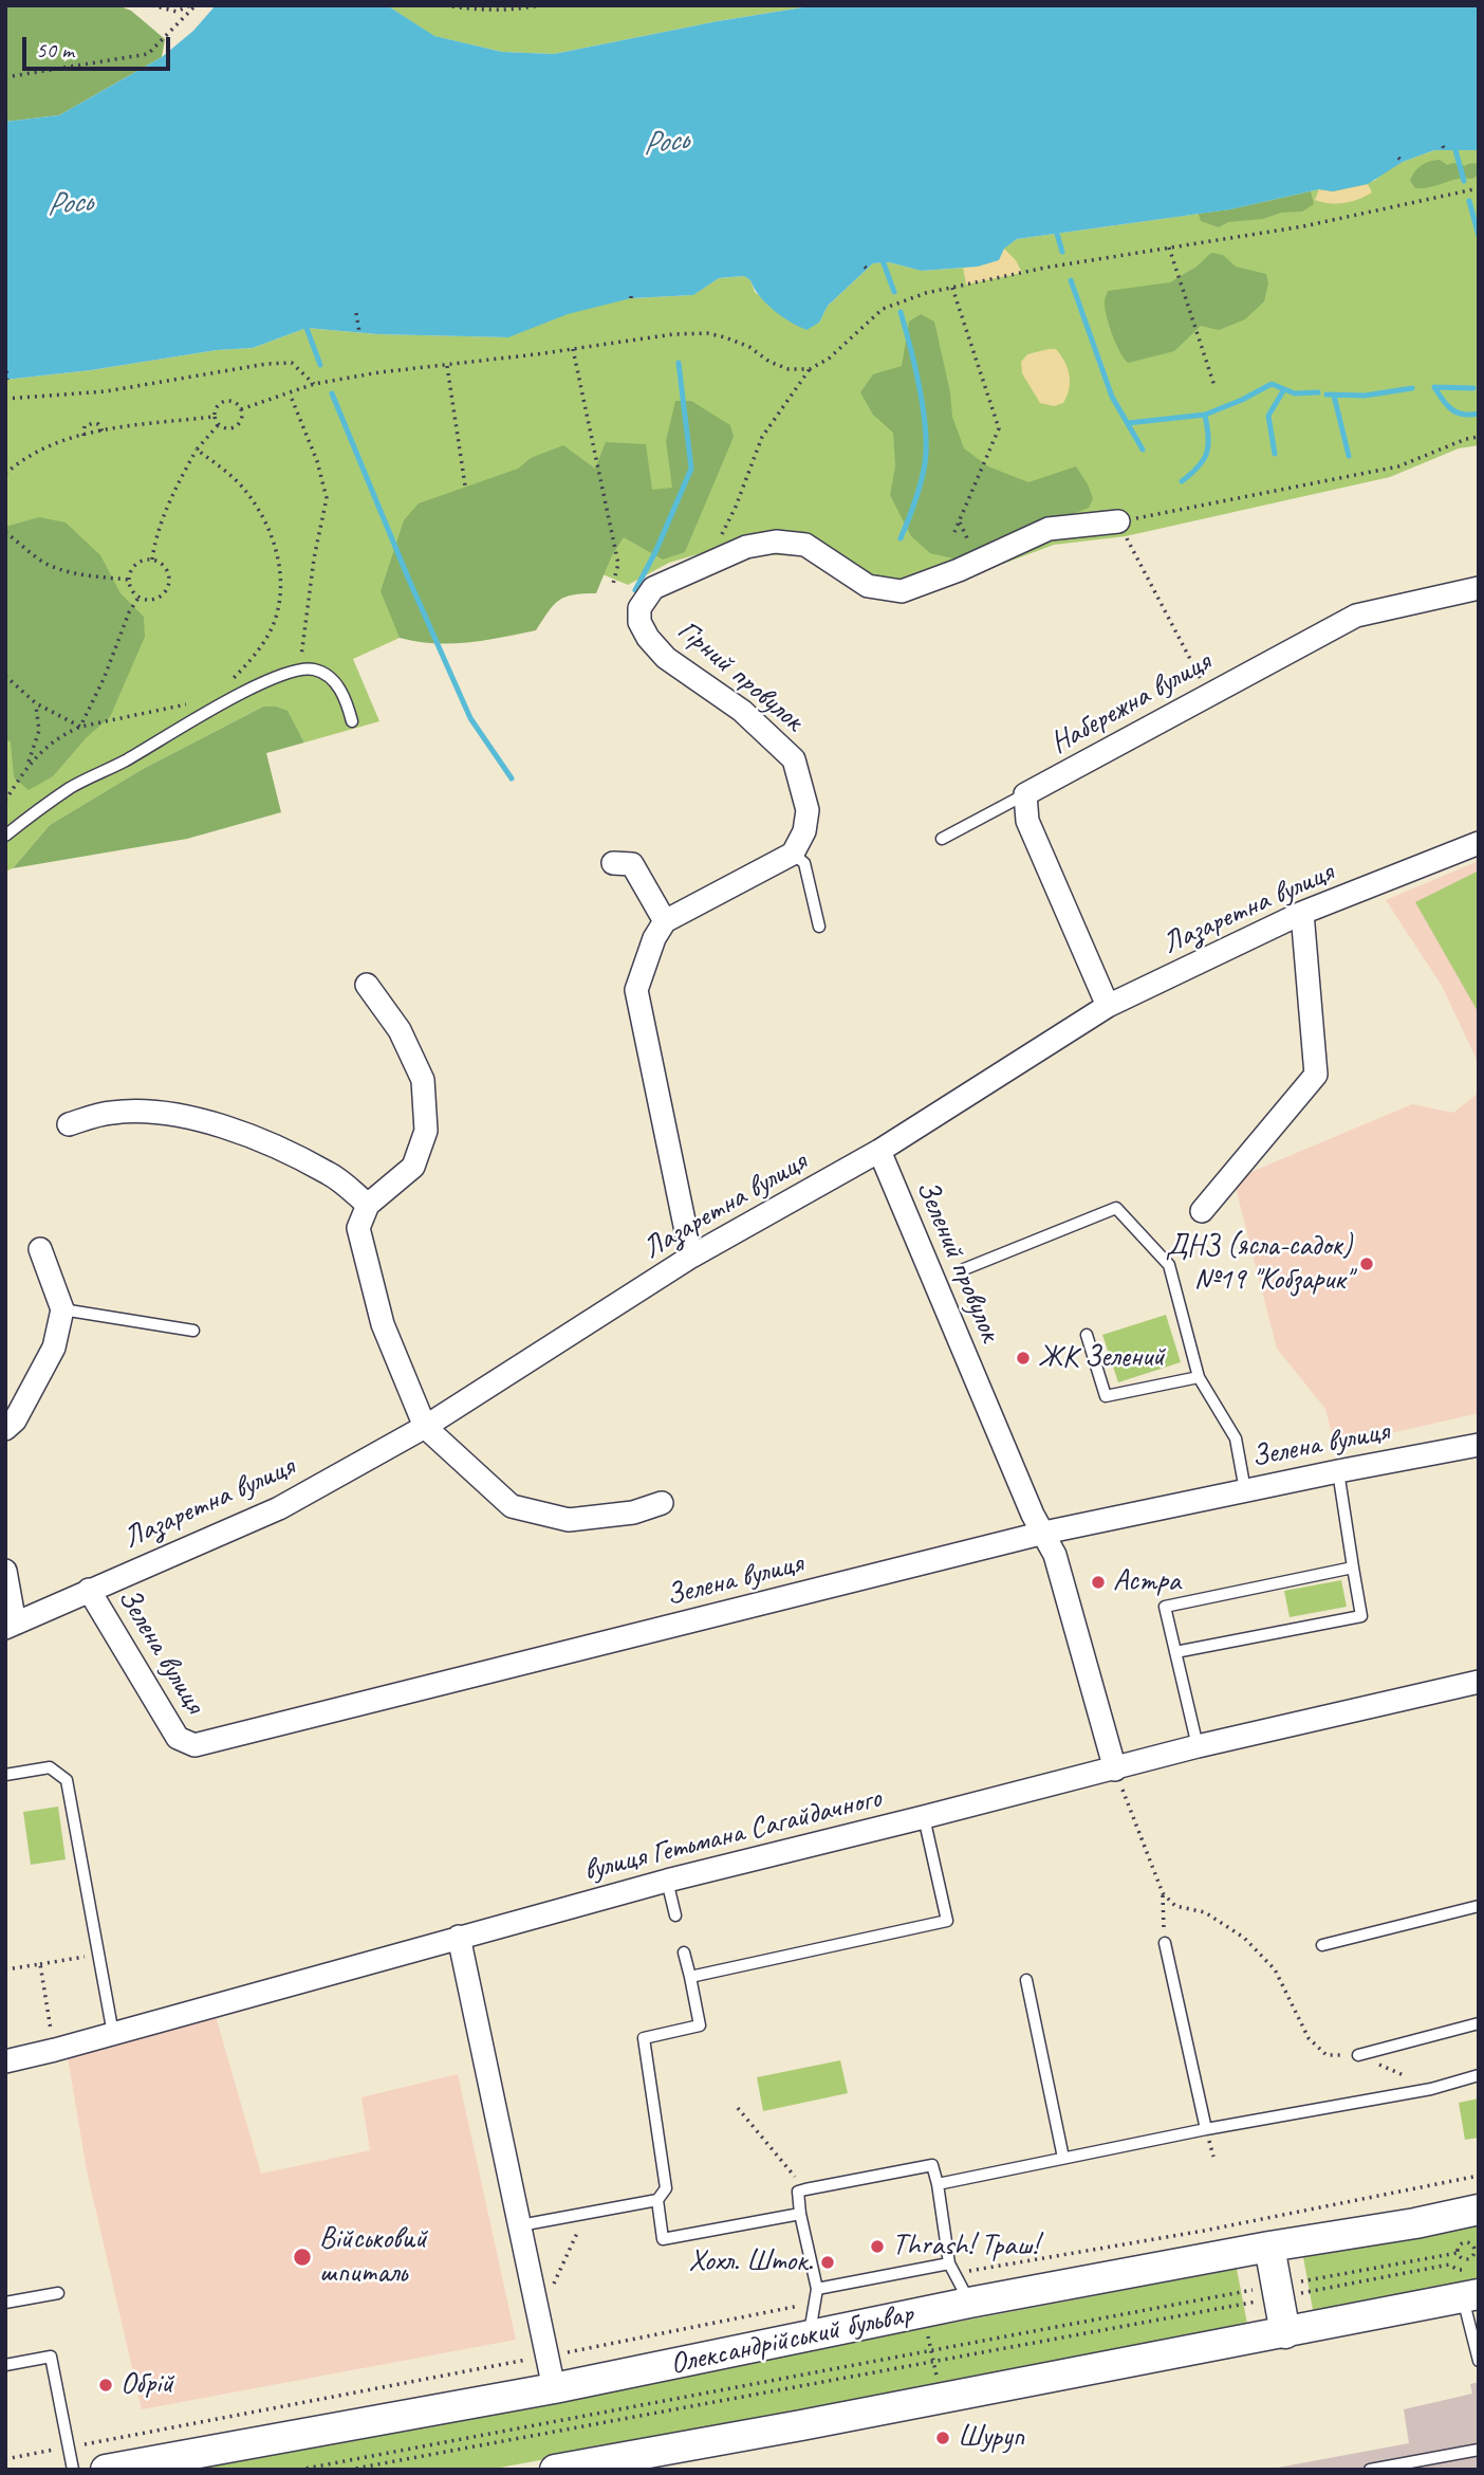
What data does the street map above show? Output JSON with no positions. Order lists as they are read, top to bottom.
{
  "streets": {
    "main road": ["Олександрійський бульвар"],
    "street": [
      "Гірний провулок",
      "Набережна вулиця",
      "Лазаретна вулиця",
      "Зелений провулок",
      "Зелена вулиця",
      "вулиця Гетьмана Сагайдачного"
    ]
  },
  "crossings": [
    ["Лазаретна вулиця", "Зелений провулок"],
    ["Лазаретна вулиця", "Зелена вулиця"],
    ["Зелений провулок", "Зелена вулиця"],
    ["Зелений провулок", "вулиця Гетьмана Сагайдачного"]
  ],
  "water": ["Рось"],
  "places": [
    "ДНЗ (ясла-садок) №19 \"Кобзарик\"",
    "ЖК Зелений",
    "Астра",
    "Thrash! Траш!",
    "Військовий шпиталь",
    "Хохл. Шток.",
    "Обрій",
    "Шуруп"
  ],
  "scale_bar": "50 m"
}
